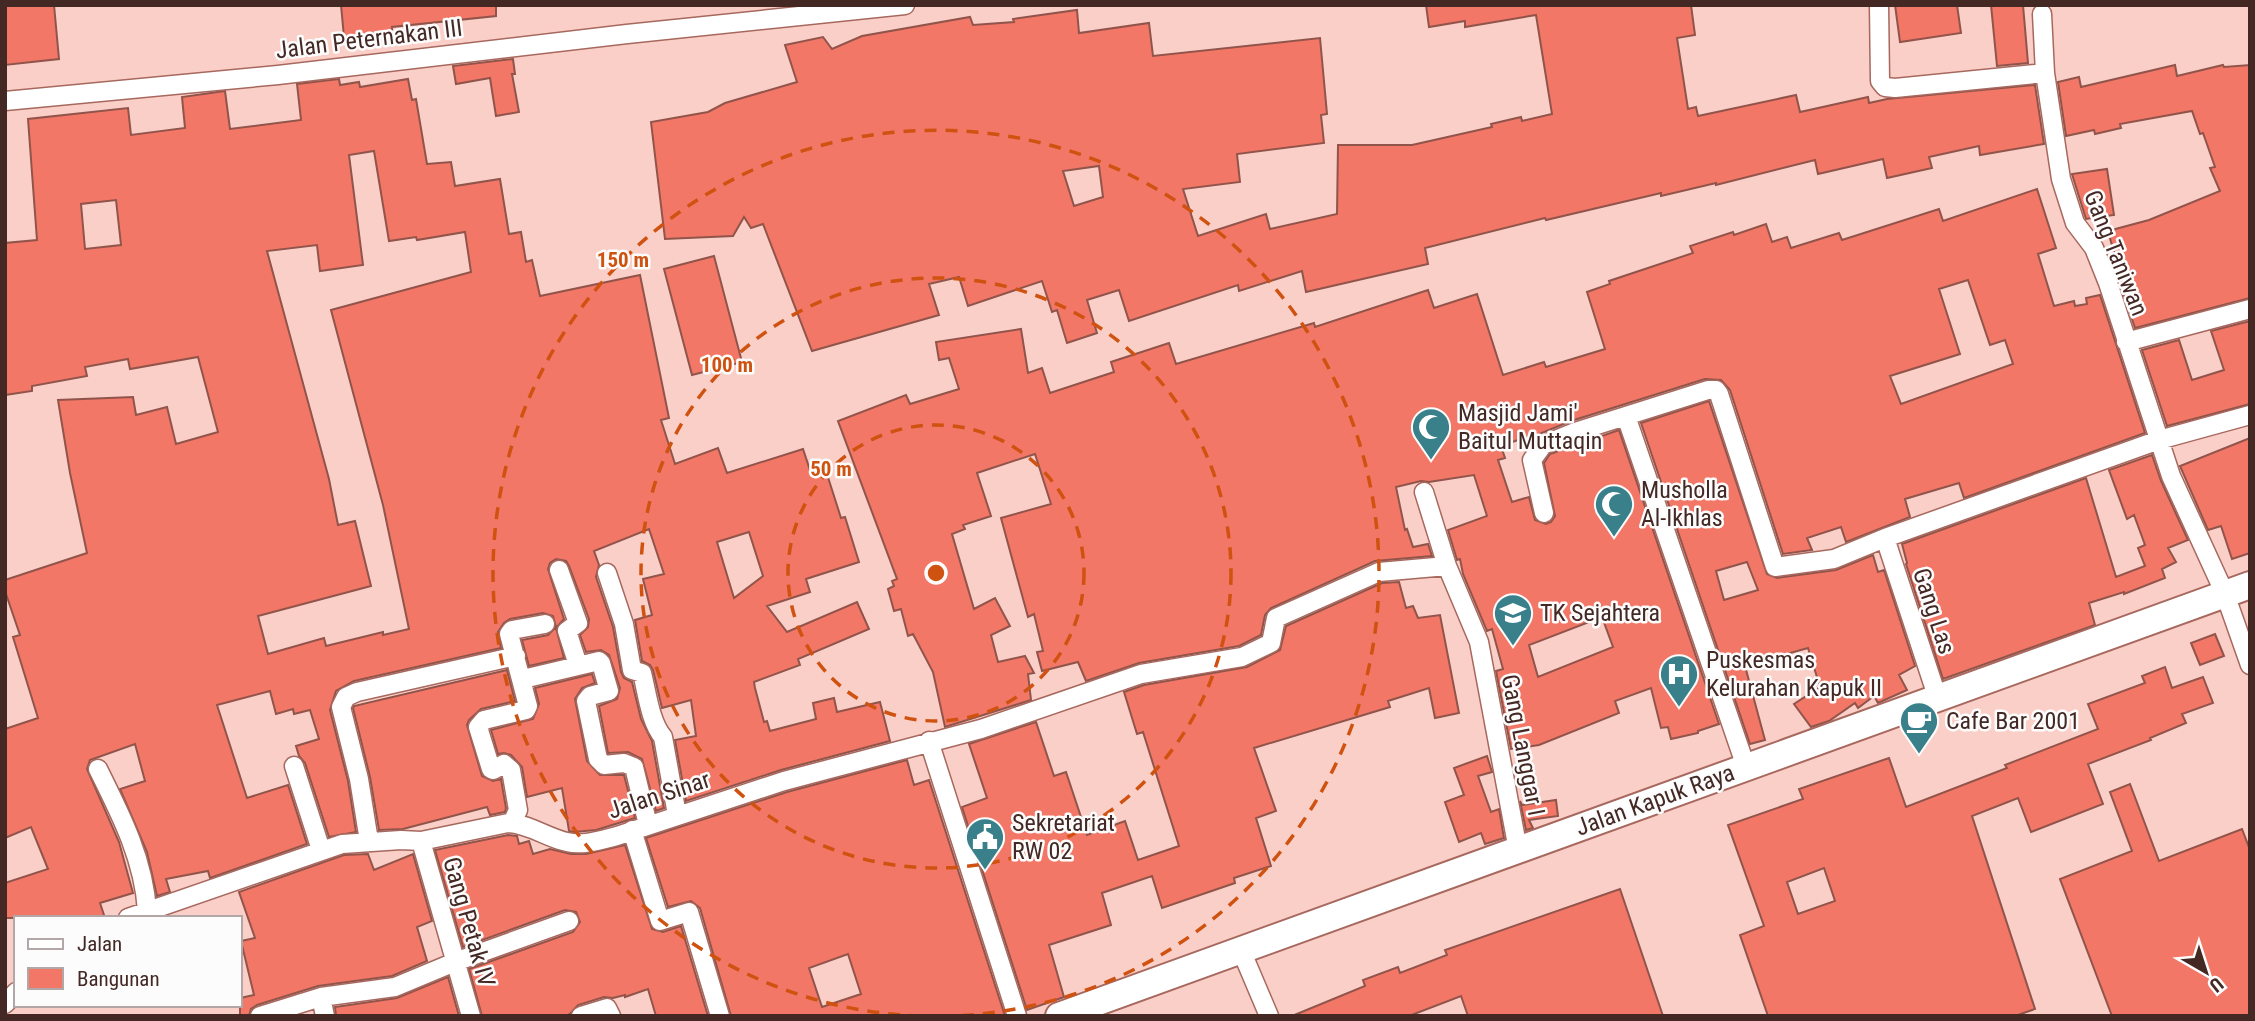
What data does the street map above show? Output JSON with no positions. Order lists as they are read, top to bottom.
{
  "streets": {
    "main road": ["Jalan Kapuk Raya"],
    "street": [
      "Jalan Peternakan III",
      "Gang Taniwan",
      "Gang Las",
      "Gang Langgar I",
      "Jalan Sinar",
      "Gang Petak IV"
    ]
  },
  "crossings": [
    ["Gang Taniwan", "Jalan Kapuk Raya"],
    ["Gang Las", "Jalan Kapuk Raya"],
    ["Gang Langgar I", "Jalan Sinar"],
    ["Gang Langgar I", "Jalan Kapuk Raya"],
    ["Jalan Sinar", "Gang Petak IV"]
  ],
  "places": {
    "mosque": ["Masjid Jami' Baitul Muttaqin", "Musholla Al-Ikhlas"],
    "school or university": ["TK Sejahtera"],
    "hospital": ["Puskesmas Kelurahan Kapuk II"],
    "cafe": ["Cafe Bar 2001"],
    "public building": ["Sekretariat RW 02"]
  },
  "legend": ["Jalan", "Bangunan"],
  "north": "bottom right",
  "rings": ["150 m", "100 m", "50 m"]
}
